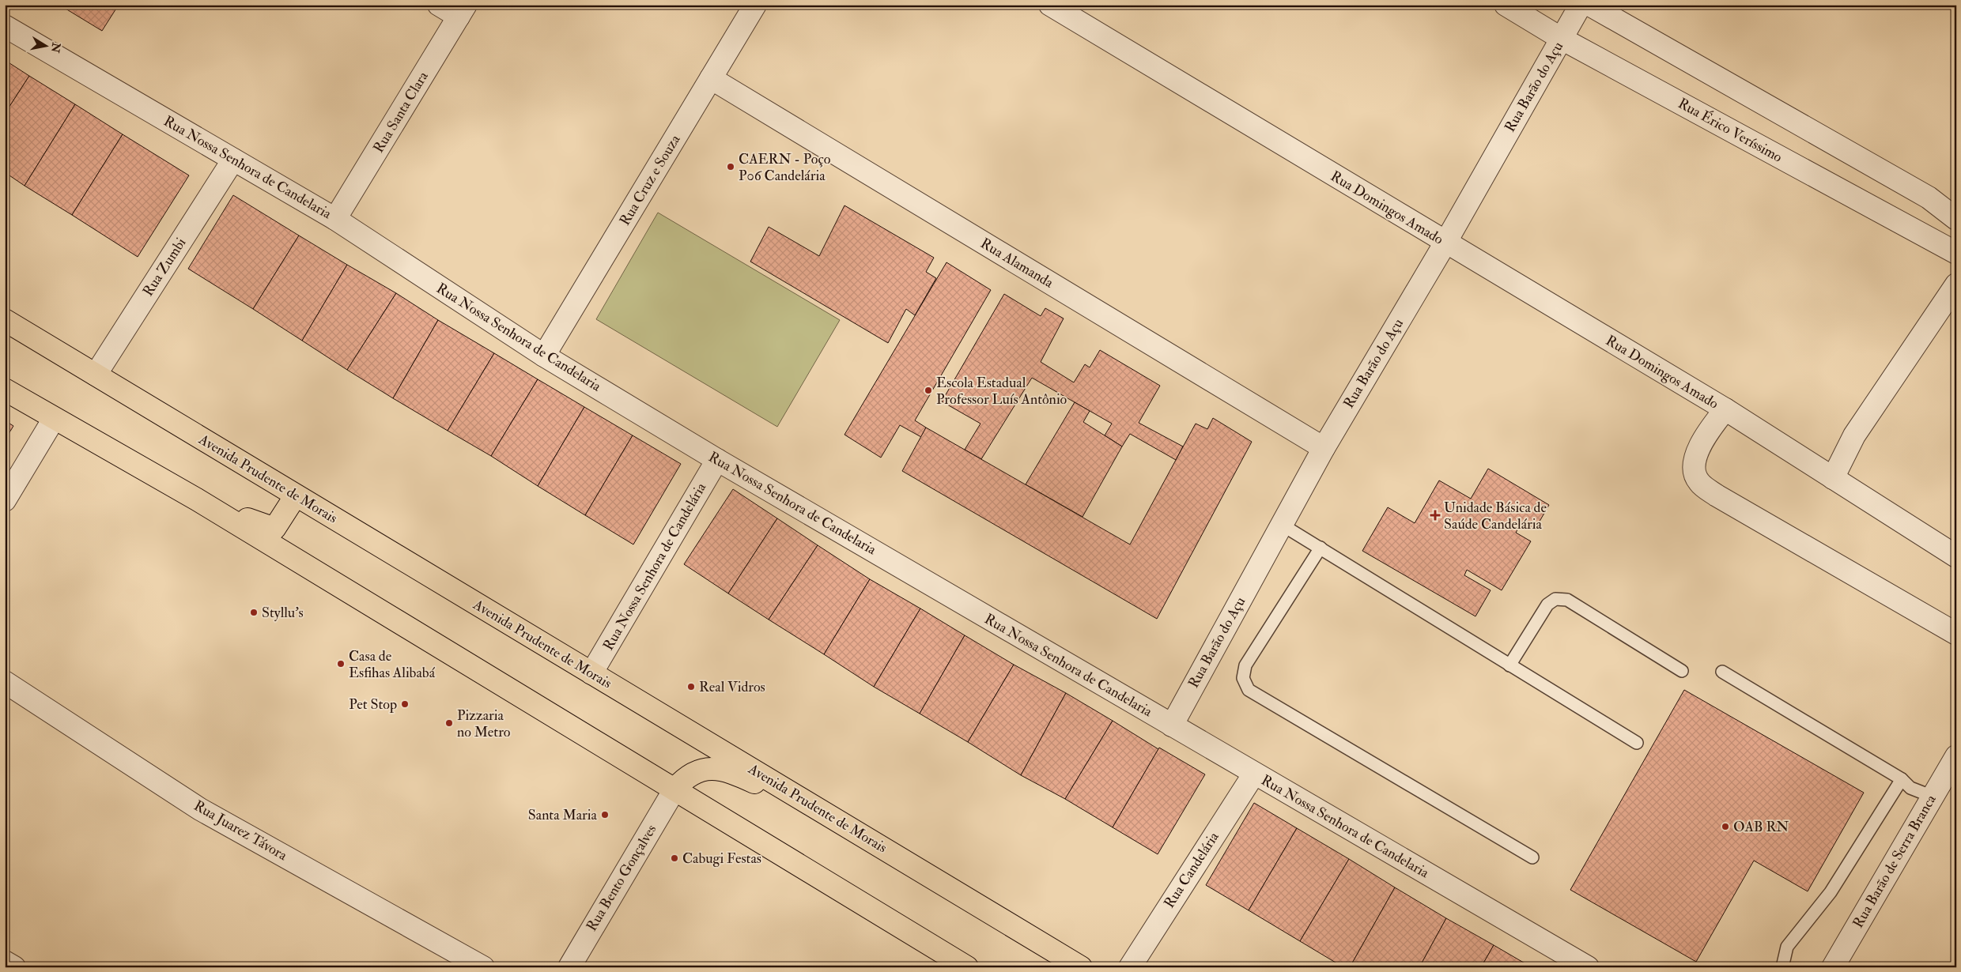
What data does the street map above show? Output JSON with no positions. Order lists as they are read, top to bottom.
{
  "streets": {
    "main road": ["Avenida Prudente de Morais"],
    "street": [
      "Rua Barão do Açu",
      "Rua Santa Clara",
      "Rua Érico Veríssimo",
      "Rua Nossa Senhora de Candelaria",
      "Rua Cruz e Souza",
      "Rua Domingos Amado",
      "Rua Alamanda",
      "Rua Zumbi",
      "Rua Nossa Senhora de Candelária",
      "Rua Juarez Távora",
      "Rua Barão de Serra Branca",
      "Rua Candelária",
      "Rua Bento Gonçalves"
    ]
  },
  "crossings": [
    ["Rua Barão do Açu", "Rua Érico Veríssimo"],
    ["Rua Barão do Açu", "Rua Nossa Senhora de Candelaria"],
    ["Rua Barão do Açu", "Rua Domingos Amado"],
    ["Rua Barão do Açu", "Rua Alamanda"],
    ["Rua Santa Clara", "Rua Nossa Senhora de Candelaria"],
    ["Rua Nossa Senhora de Candelaria", "Rua Cruz e Souza"],
    ["Rua Nossa Senhora de Candelaria", "Rua Zumbi"],
    ["Rua Nossa Senhora de Candelaria", "Rua Nossa Senhora de Candelária"],
    ["Rua Nossa Senhora de Candelaria", "Rua Candelária"],
    ["Rua Cruz e Souza", "Rua Alamanda"],
    ["Rua Zumbi", "Avenida Prudente de Morais"],
    ["Avenida Prudente de Morais", "Rua Nossa Senhora de Candelária"]
  ],
  "places": {
    "other": [
      "CAERN - Poço P06 Candelária",
      "Escola Estadual Professor Luís Antônio",
      "Styllu's",
      "Casa de Esfihas Alibabá",
      "Real Vidros",
      "Pet Stop",
      "Pizzaria no Metro",
      "Santa Maria",
      "OAB RN",
      "Cabugi Festas"
    ],
    "health": ["Unidade Básica de Saúde Candelária"]
  },
  "north": "right"
}
